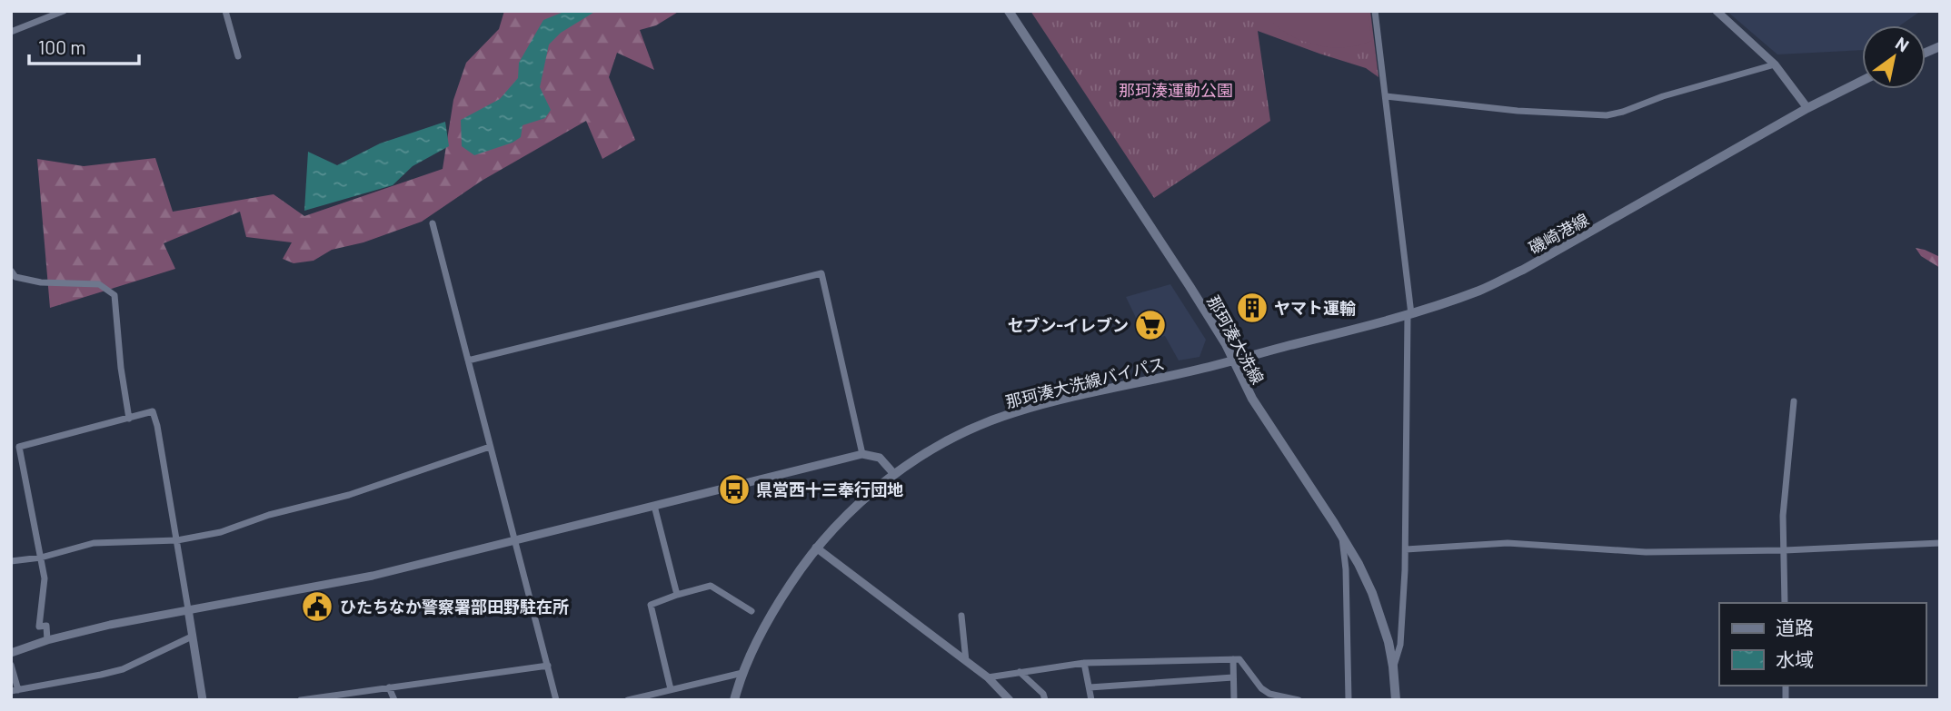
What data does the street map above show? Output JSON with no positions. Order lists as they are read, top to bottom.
{
  "streets": {
    "main road": ["磯崎港線", "那珂湊大洗線", "那珂湊大洗線バイパス"]
  },
  "crossings": [
    ["磯崎港線", "那珂湊大洗線"],
    ["磯崎港線", "那珂湊大洗線バイパス"],
    ["那珂湊大洗線", "那珂湊大洗線バイパス"]
  ],
  "parks": ["那珂湊運動公園"],
  "places": {
    "building": ["ヤマト運輸"],
    "supermarket": ["セブン-イレブン"],
    "bus stop": ["県営西十三奉行団地"],
    "public building": ["ひたちなか警察署部田野駐在所"]
  },
  "legend": ["道路", "水域"],
  "scale_bar": "100 m",
  "north": "top right"
}
